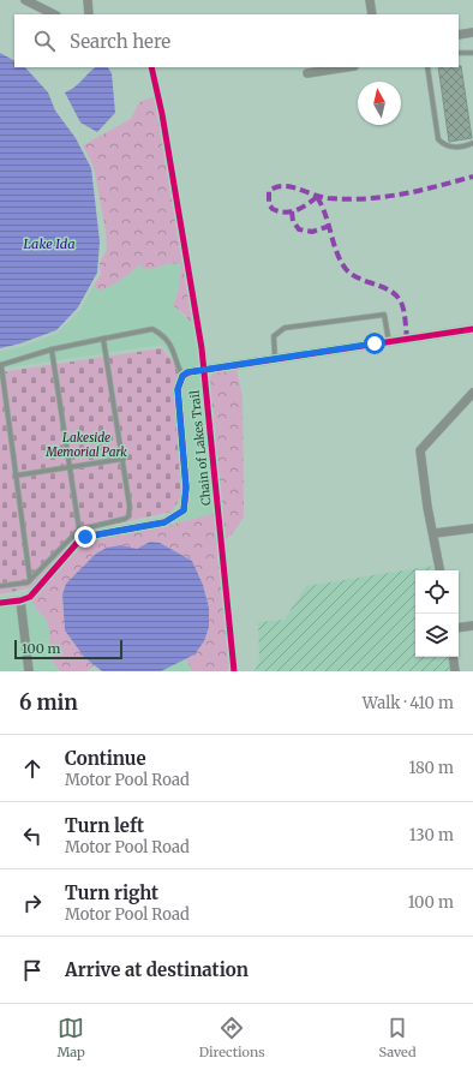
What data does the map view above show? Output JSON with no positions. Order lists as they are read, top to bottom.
{
  "streets": {
    "cycle path": ["Chain of Lakes Trail"]
  },
  "water": ["Lake Ida"],
  "parks": ["Lakeside Memorial Park"],
  "scale_bar": "100 m",
  "north": "top",
  "page": {
    "search": "Search here",
    "scale": "100 m",
    "heading": ["6 min", "Walk · 410 m"],
    "list": [
      ["Continue", "Motor Pool Road", "180 m"],
      ["Turn left", "Motor Pool Road", "130 m"],
      ["Turn right", "Motor Pool Road", "100 m"],
      "Arrive at destination"
    ],
    "nav": ["Map", "Directions", "Saved"]
  }
}
